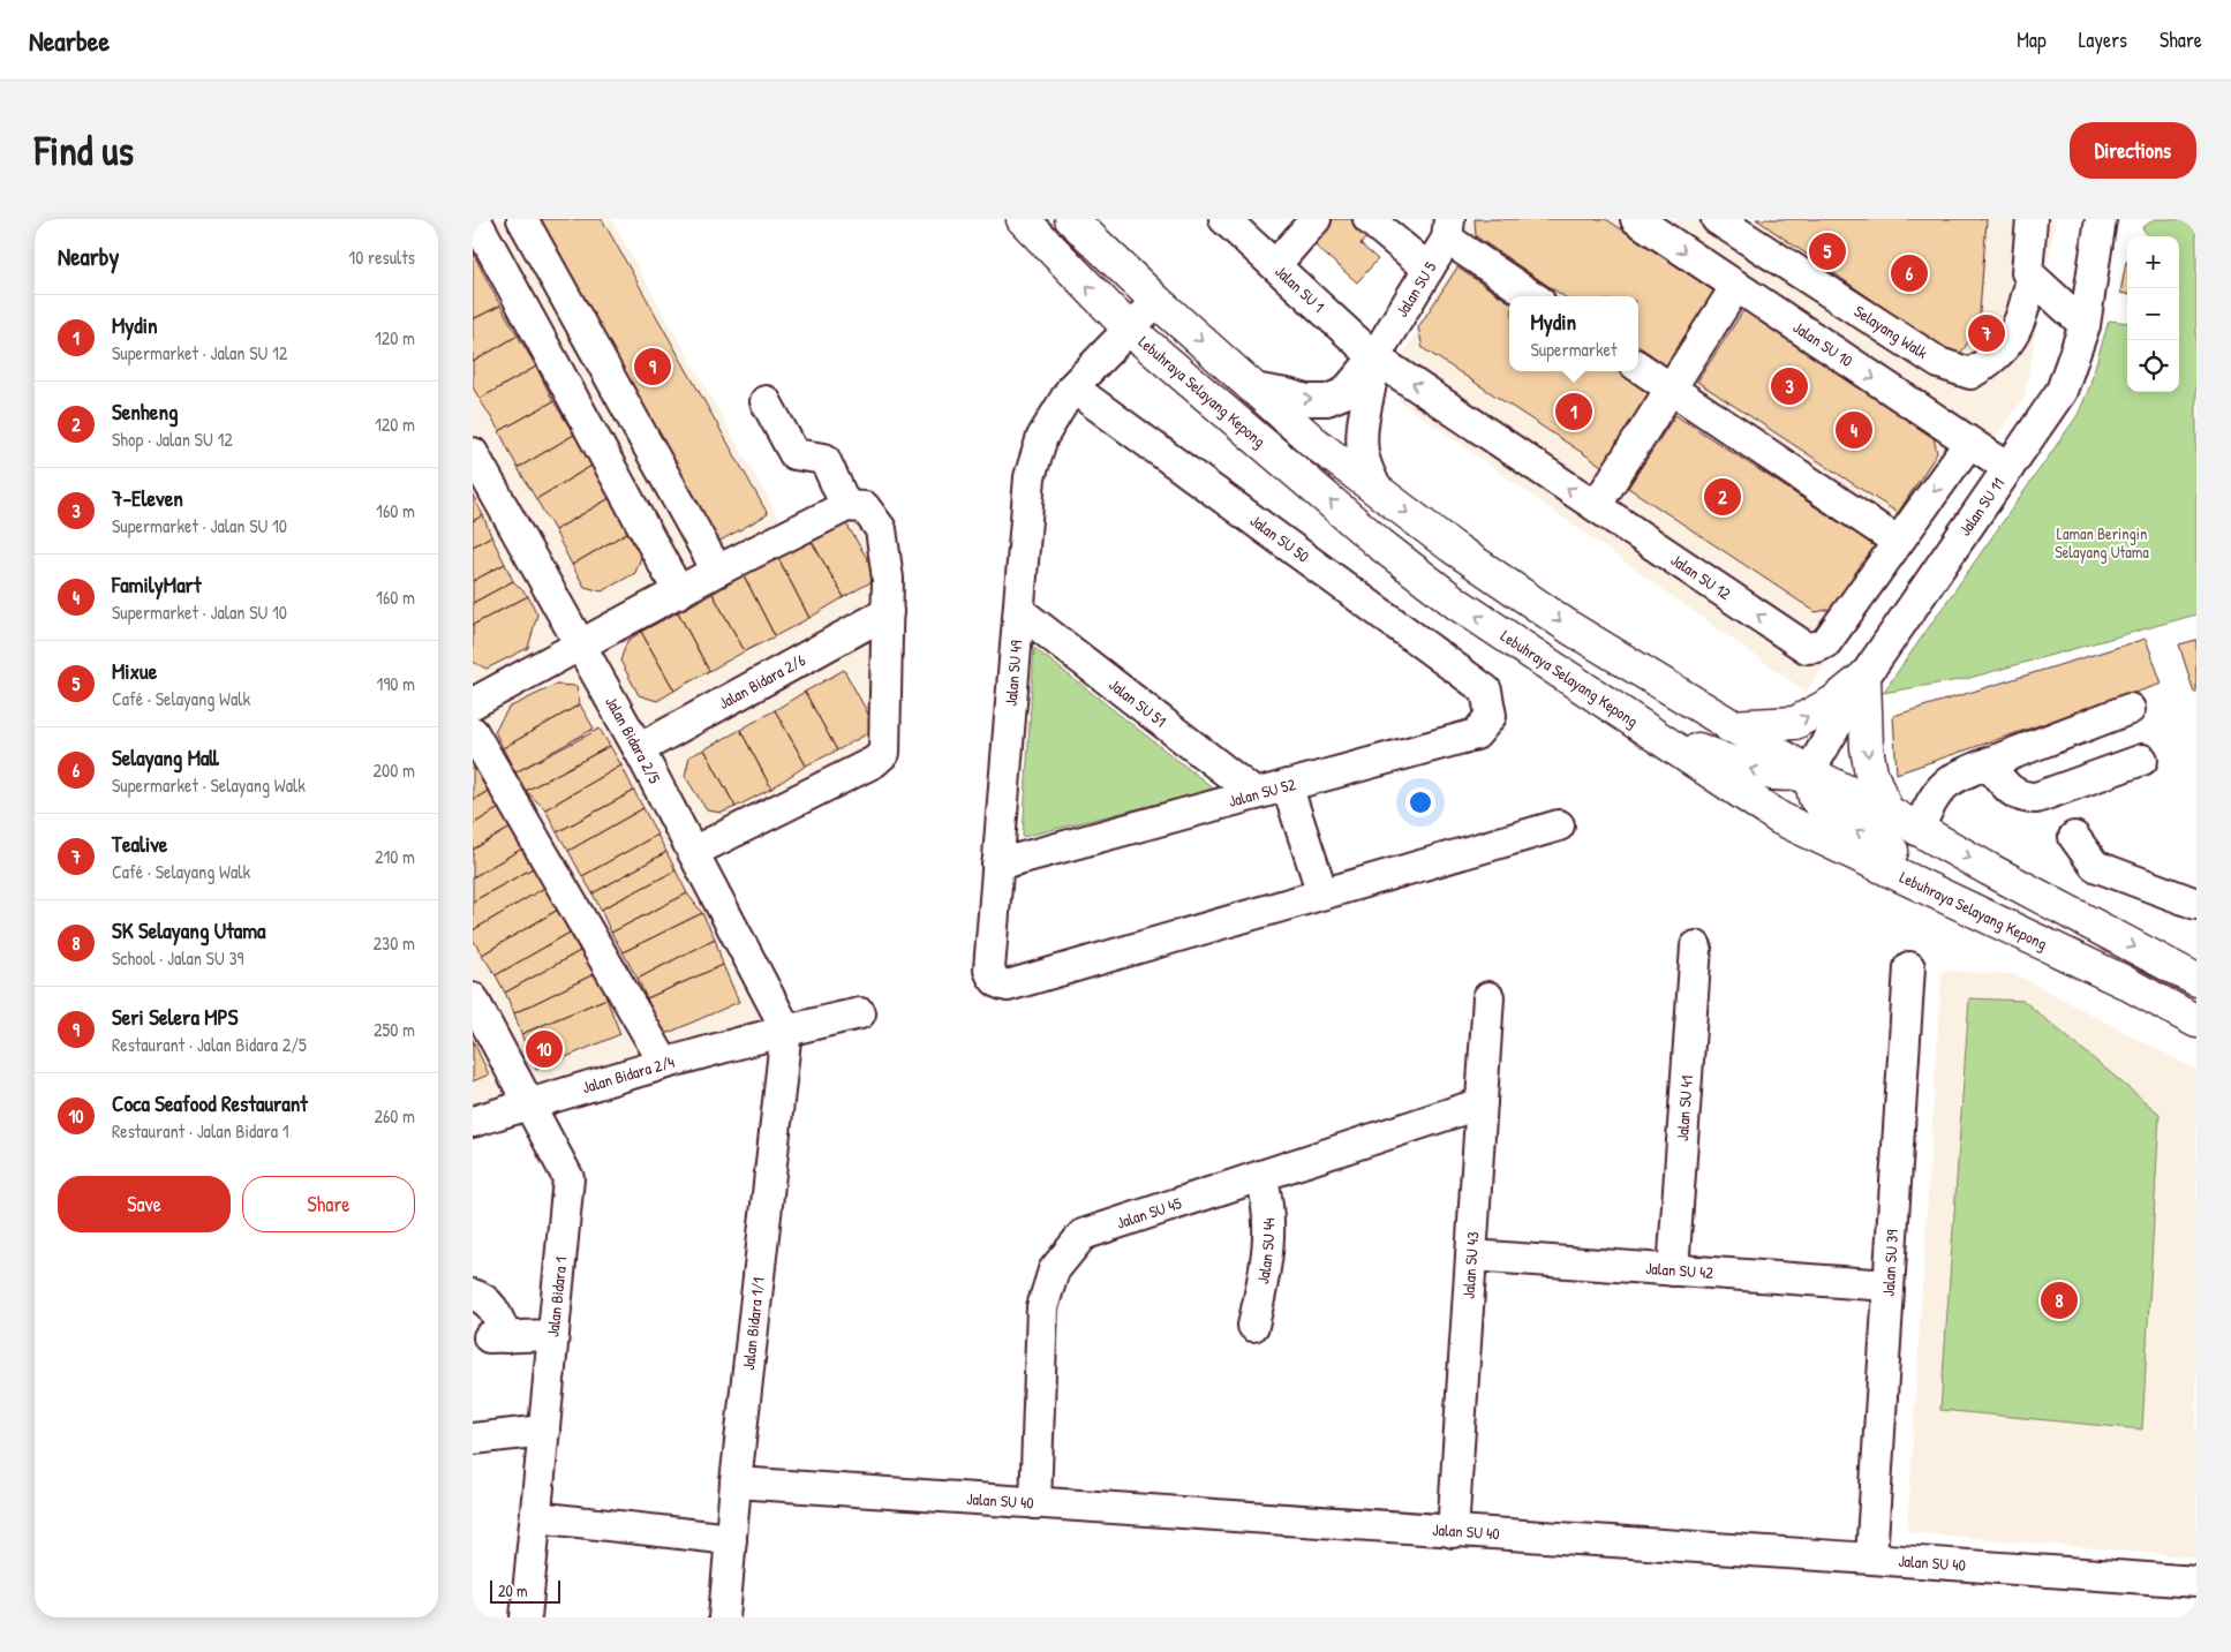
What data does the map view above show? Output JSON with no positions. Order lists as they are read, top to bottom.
{
  "streets": {
    "main road": ["Lebuhraya Selayang Kepong"],
    "street": [
      "Jalan SU 1",
      "Jalan SU 5",
      "Selayang Walk",
      "Jalan SU 10",
      "Jalan SU 11",
      "Jalan SU 50",
      "Jalan SU 12",
      "Jalan SU 49",
      "Jalan Bidara 2/6",
      "Jalan SU 51",
      "Jalan Bidara 2/5",
      "Jalan SU 52",
      "Jalan Bidara 2/4",
      "Jalan SU 41",
      "Jalan SU 45",
      "Jalan SU 44",
      "Jalan SU 39",
      "Jalan SU 43",
      "Jalan SU 42",
      "Jalan Bidara 1",
      "Jalan Bidara 1/1",
      "Jalan SU 40"
    ]
  },
  "crossings": [
    ["Jalan SU 1", "Jalan SU 5"],
    ["Jalan SU 1", "Jalan SU 12"],
    ["Jalan SU 5", "Jalan SU 12"],
    ["Jalan SU 10", "Jalan SU 11"],
    ["Jalan SU 10", "Jalan SU 12"],
    ["Lebuhraya Selayang Kepong", "Jalan SU 49"],
    ["Jalan SU 50", "Jalan SU 49"],
    ["Jalan SU 50", "Jalan SU 52"],
    ["Jalan SU 49", "Jalan SU 51"],
    ["Jalan SU 49", "Jalan SU 52"],
    ["Jalan Bidara 2/6", "Jalan Bidara 2/5"],
    ["Jalan SU 51", "Jalan SU 52"],
    ["Jalan Bidara 2/5", "Jalan Bidara 2/4"],
    ["Jalan Bidara 2/5", "Jalan Bidara 1/1"],
    ["Jalan Bidara 2/4", "Jalan Bidara 1"],
    ["Jalan Bidara 2/4", "Jalan Bidara 1/1"],
    ["Jalan SU 41", "Jalan SU 42"],
    ["Jalan SU 45", "Jalan SU 44"],
    ["Jalan SU 45", "Jalan SU 43"],
    ["Jalan SU 45", "Jalan SU 40"],
    ["Jalan SU 39", "Jalan SU 42"],
    ["Jalan SU 39", "Jalan SU 40"],
    ["Jalan SU 43", "Jalan SU 42"],
    ["Jalan SU 43", "Jalan SU 40"],
    ["Jalan Bidara 1/1", "Jalan SU 40"]
  ],
  "parks": ["Laman Beringin Selayang Utama"],
  "scale_bar": "20 m",
  "page": {
    "header": "Nearbee",
    "nav": ["Map", "Layers", "Share"],
    "buttons": [
      "Directions",
      ["Save", "Share"]
    ],
    "title": "Find us",
    "heading": ["Nearby", "10 results"],
    "pins": [
      "5",
      "6",
      "7",
      "9",
      "3",
      "1",
      "4",
      "2",
      "10",
      "8"
    ],
    "map_buttons": ["+", "−"],
    "list": [
      {
        "mark": "1",
        "name": "Mydin",
        "note": "Supermarket · Jalan SU 12",
        "value": "120 m"
      },
      {
        "mark": "2",
        "name": "Senheng",
        "note": "Shop · Jalan SU 12",
        "value": "120 m"
      },
      {
        "mark": "3",
        "name": "7-Eleven",
        "note": "Supermarket · Jalan SU 10",
        "value": "160 m"
      },
      {
        "mark": "4",
        "name": "FamilyMart",
        "note": "Supermarket · Jalan SU 10",
        "value": "160 m"
      },
      {
        "mark": "5",
        "name": "Mixue",
        "note": "Café · Selayang Walk",
        "value": "190 m"
      },
      {
        "mark": "6",
        "name": "Selayang Mall",
        "note": "Supermarket · Selayang Walk",
        "value": "200 m"
      },
      {
        "mark": "7",
        "name": "Tealive",
        "note": "Café · Selayang Walk",
        "value": "210 m"
      },
      {
        "mark": "8",
        "name": "SK Selayang Utama",
        "note": "School · Jalan SU 39",
        "value": "230 m"
      },
      {
        "mark": "9",
        "name": "Seri Selera MPS",
        "note": "Restaurant · Jalan Bidara 2/5",
        "value": "250 m"
      },
      {
        "mark": "10",
        "name": "Coca Seafood Restaurant",
        "note": "Restaurant · Jalan Bidara 1",
        "value": "260 m"
      }
    ],
    "popup": ["Mydin", "Supermarket"],
    "scale": "20 m"
  }
}
